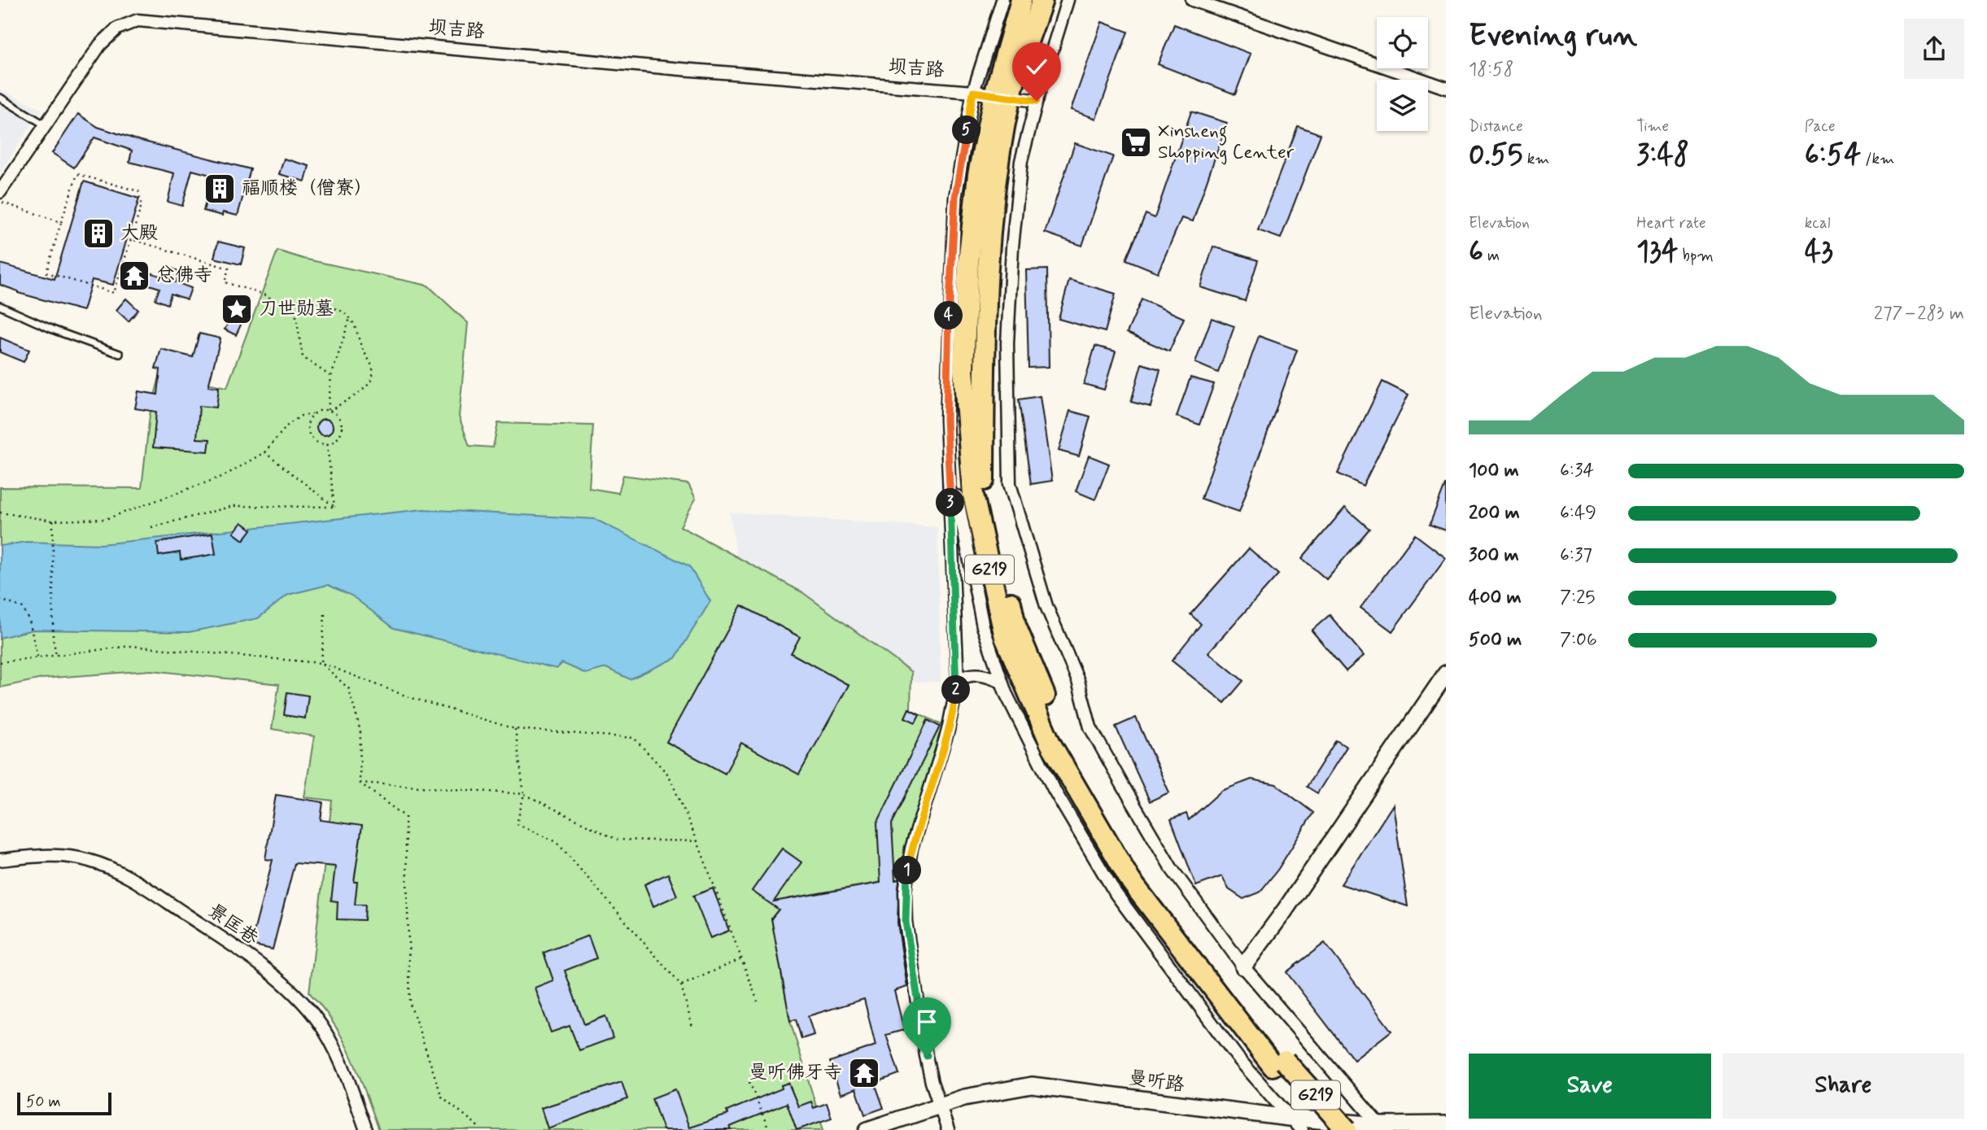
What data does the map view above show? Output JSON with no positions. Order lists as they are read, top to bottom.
{
  "streets": {
    "highway": ["G219"],
    "street": ["坝吉路", "景匡巷", "曼听路"]
  },
  "crossings": [
    ["坝吉路", "G219"]
  ],
  "places": {
    "supermarket": ["Xinsheng Shopping Center"],
    "building": ["福顺楼（僧寮）", "大殿"],
    "temple": ["总佛寺", "曼听佛牙寺"],
    "place": ["刀世勋墓"]
  },
  "scale_bar": "50 m",
  "page": {
    "heading": ["Evening run", "18:58"],
    "stats": [
      ["Distance", "0.55 km"],
      ["Time", "3:48"],
      ["Pace", "6:54 /km"],
      ["Elevation", "6 m"],
      ["Heart rate", "134 bpm"],
      ["kcal", "43"]
    ],
    "pins": [
      "5",
      "4",
      "3",
      "2",
      "1"
    ],
    "chart": ["Elevation", "277–283 m"],
    "list": [
      {
        "name": "100 m",
        "note": "6:34"
      },
      {
        "name": "200 m",
        "note": "6:49"
      },
      {
        "name": "300 m",
        "note": "6:37"
      },
      {
        "name": "400 m",
        "note": "7:25"
      },
      {
        "name": "500 m",
        "note": "7:06"
      }
    ],
    "buttons": ["Save", "Share"],
    "scale": "50 m"
  }
}
